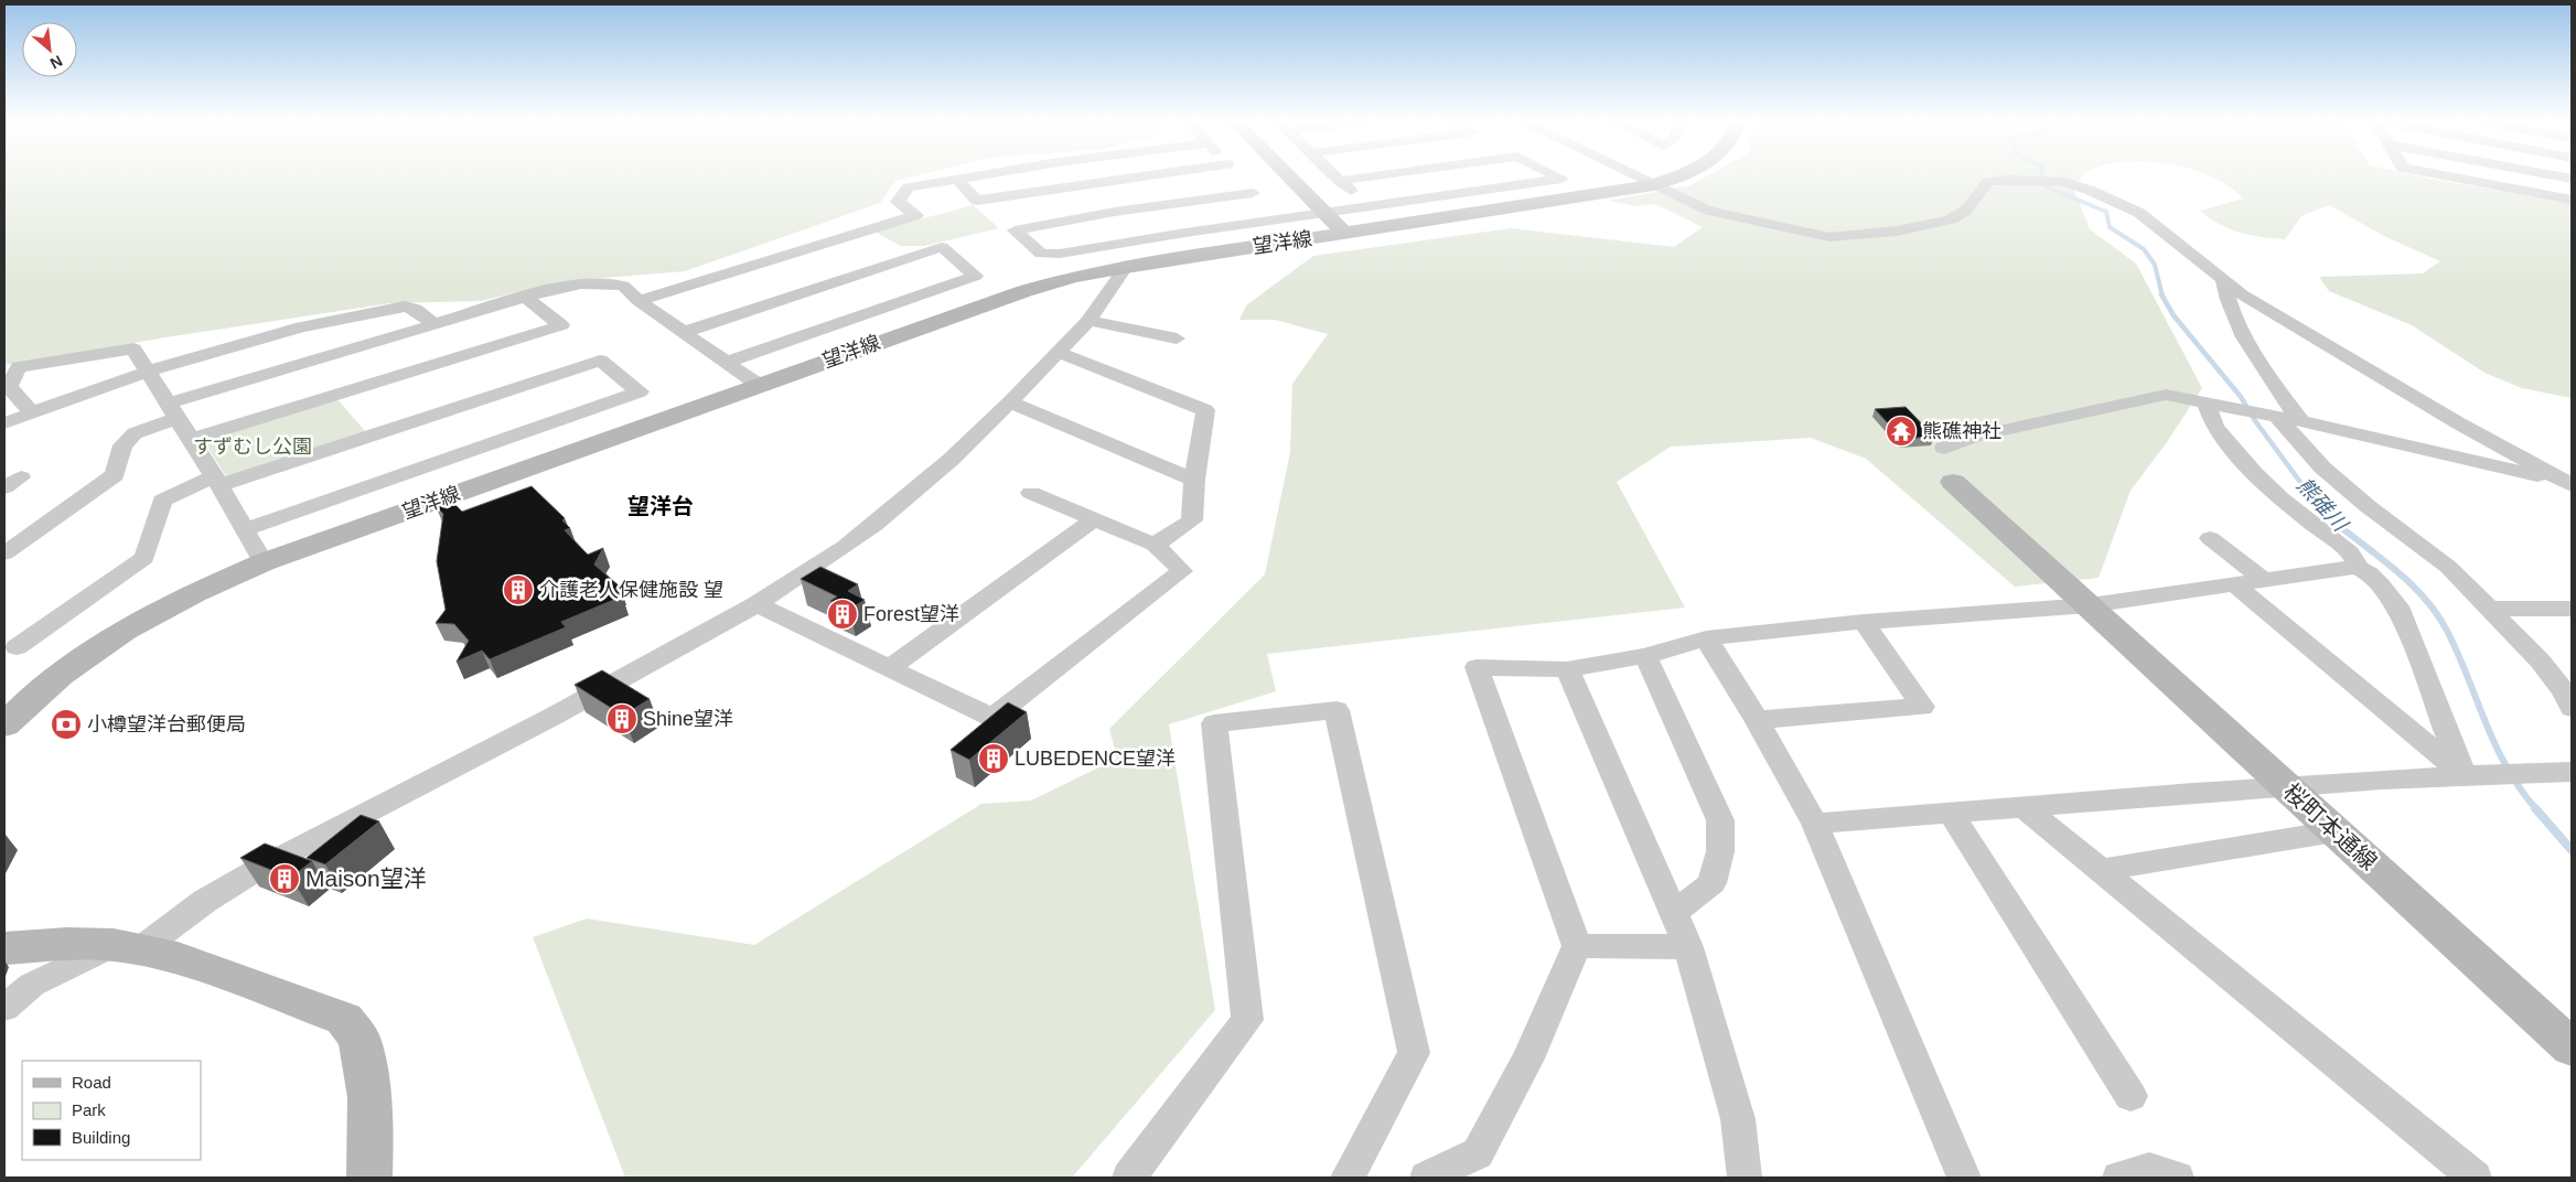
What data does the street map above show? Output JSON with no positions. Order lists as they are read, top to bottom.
{
  "streets": {
    "street": ["望洋線", "桜町本通線"]
  },
  "districts": ["望洋台"],
  "water": ["熊碓川"],
  "parks": ["すずむし公園"],
  "places": {
    "temple": ["熊礁神社"],
    "building": [
      "介護老人保健施設 望",
      "Forest望洋",
      "Shine望洋",
      "LUBEDENCE望洋",
      "Maison望洋"
    ],
    "bank": ["小樽望洋台郵便局"]
  },
  "legend": ["Road", "Park", "Building"],
  "north": "bottom right"
}
